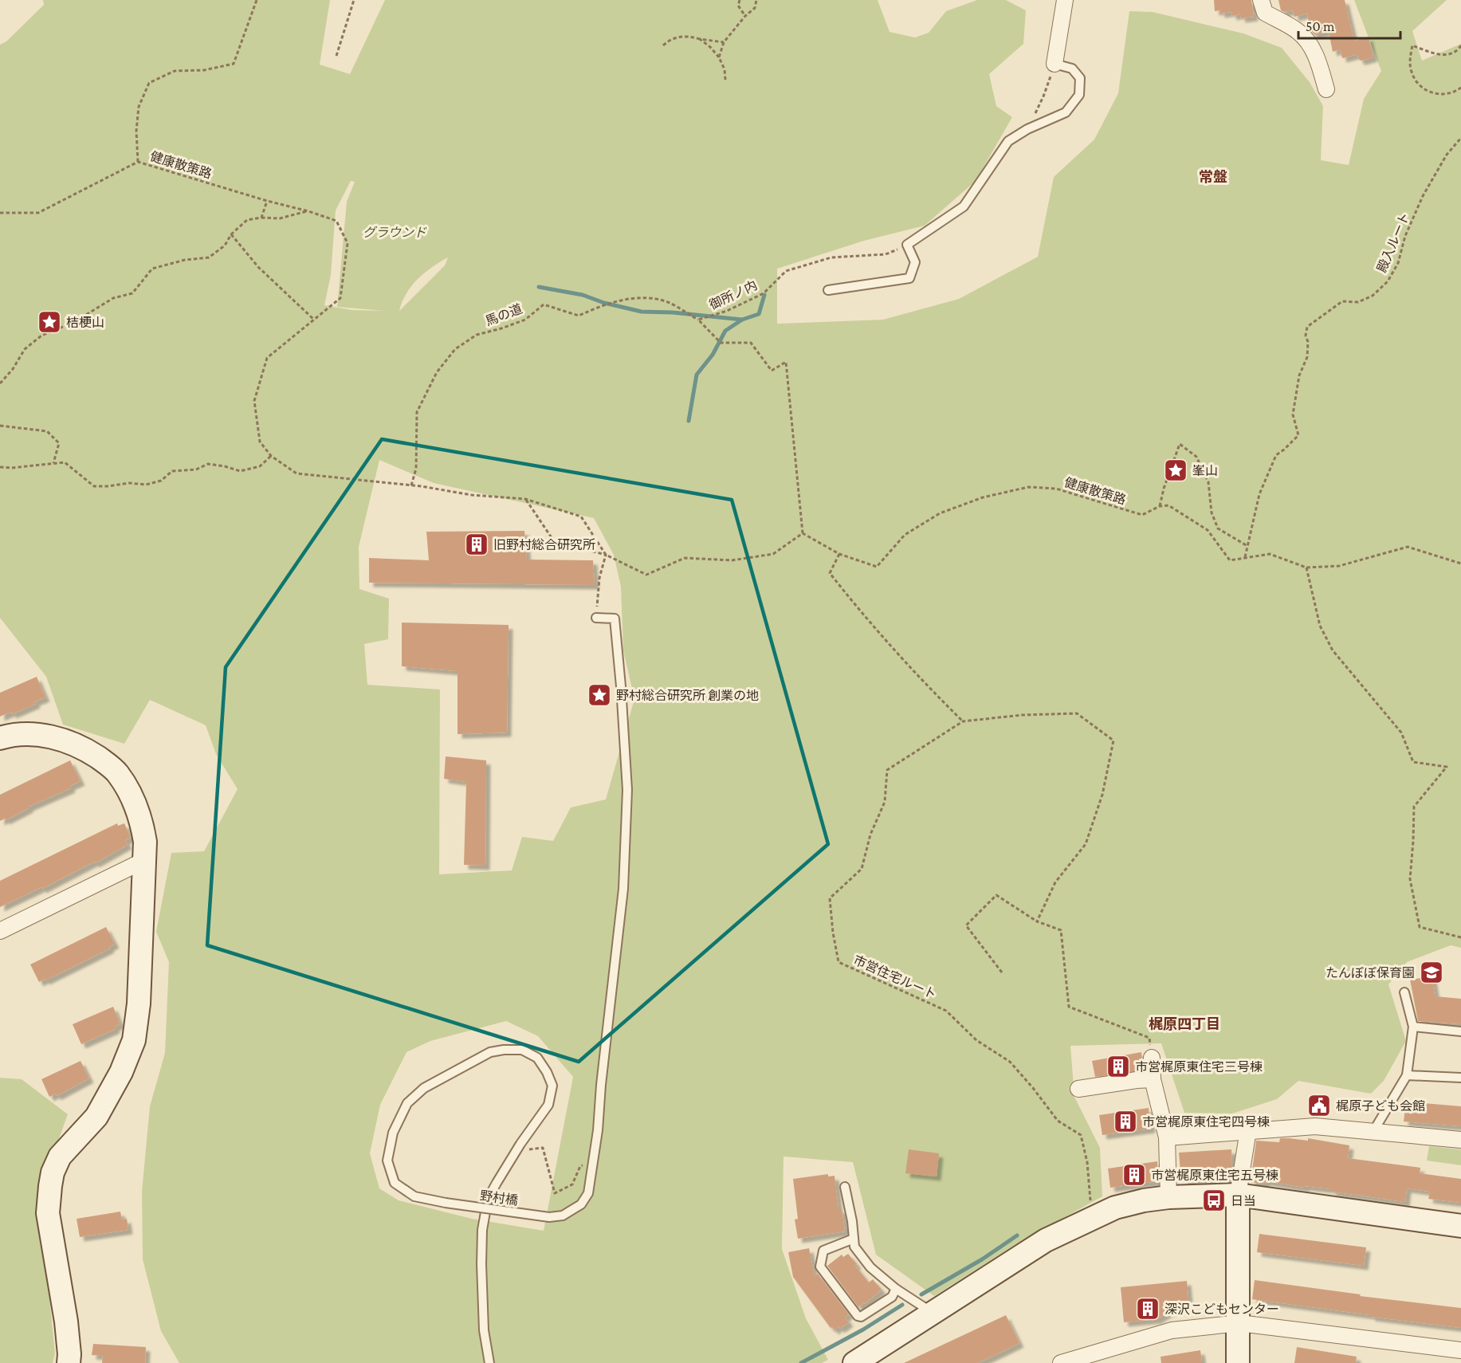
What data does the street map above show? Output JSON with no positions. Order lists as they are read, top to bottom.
{
  "streets": {
    "lane": ["野村橋"],
    "path": [
      "健康散策路",
      "殿入ルート",
      "御所ノ内",
      "馬の道",
      "市営住宅ルート"
    ]
  },
  "crossings": [
    ["健康散策路", "御所ノ内"],
    ["御所ノ内", "馬の道"]
  ],
  "districts": ["常盤", "梶原四丁目"],
  "parks": ["グラウンド"],
  "places": {
    "place": ["桔梗山", "峯山", "野村総合研究所 創業の地"],
    "building": [
      "旧野村総合研究所",
      "市営梶原東住宅三号棟",
      "市営梶原東住宅四号棟",
      "市営梶原東住宅五号棟",
      "深沢こどもセンター"
    ],
    "school or university": ["たんぽぽ保育園"],
    "public building": ["梶原子ども会館"],
    "bus stop": ["日当"]
  },
  "scale_bar": "50 m"
}
